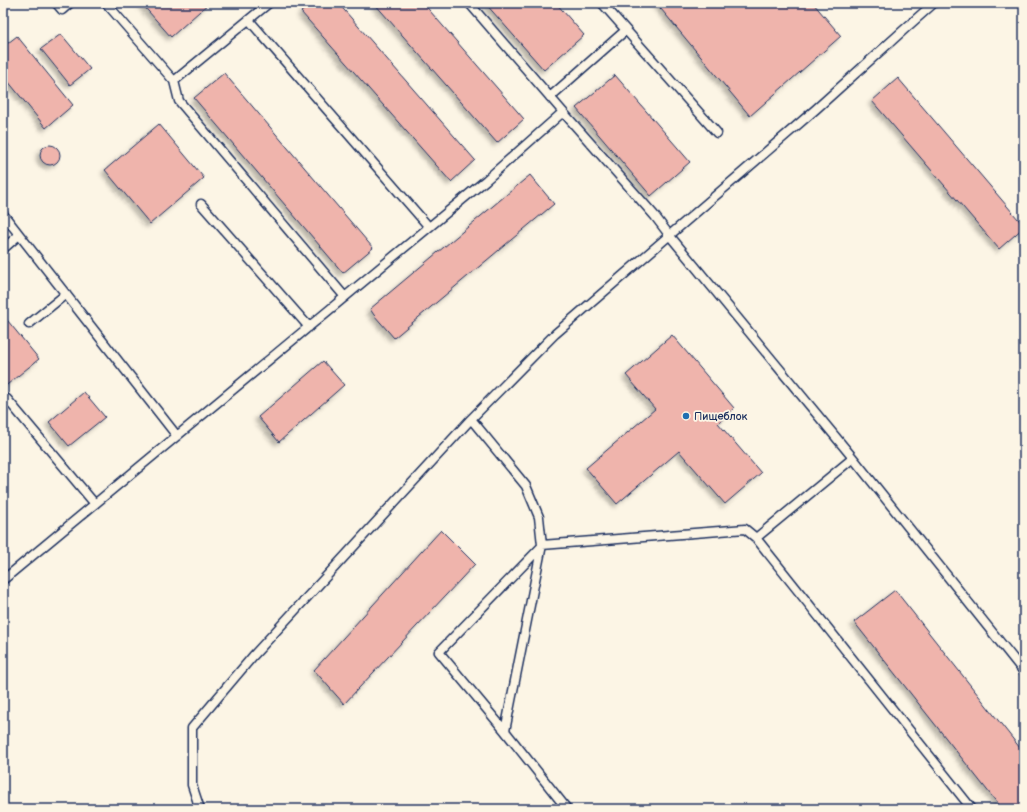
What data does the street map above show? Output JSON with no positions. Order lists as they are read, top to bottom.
{
  "places": ["Пищеблок"]
}
